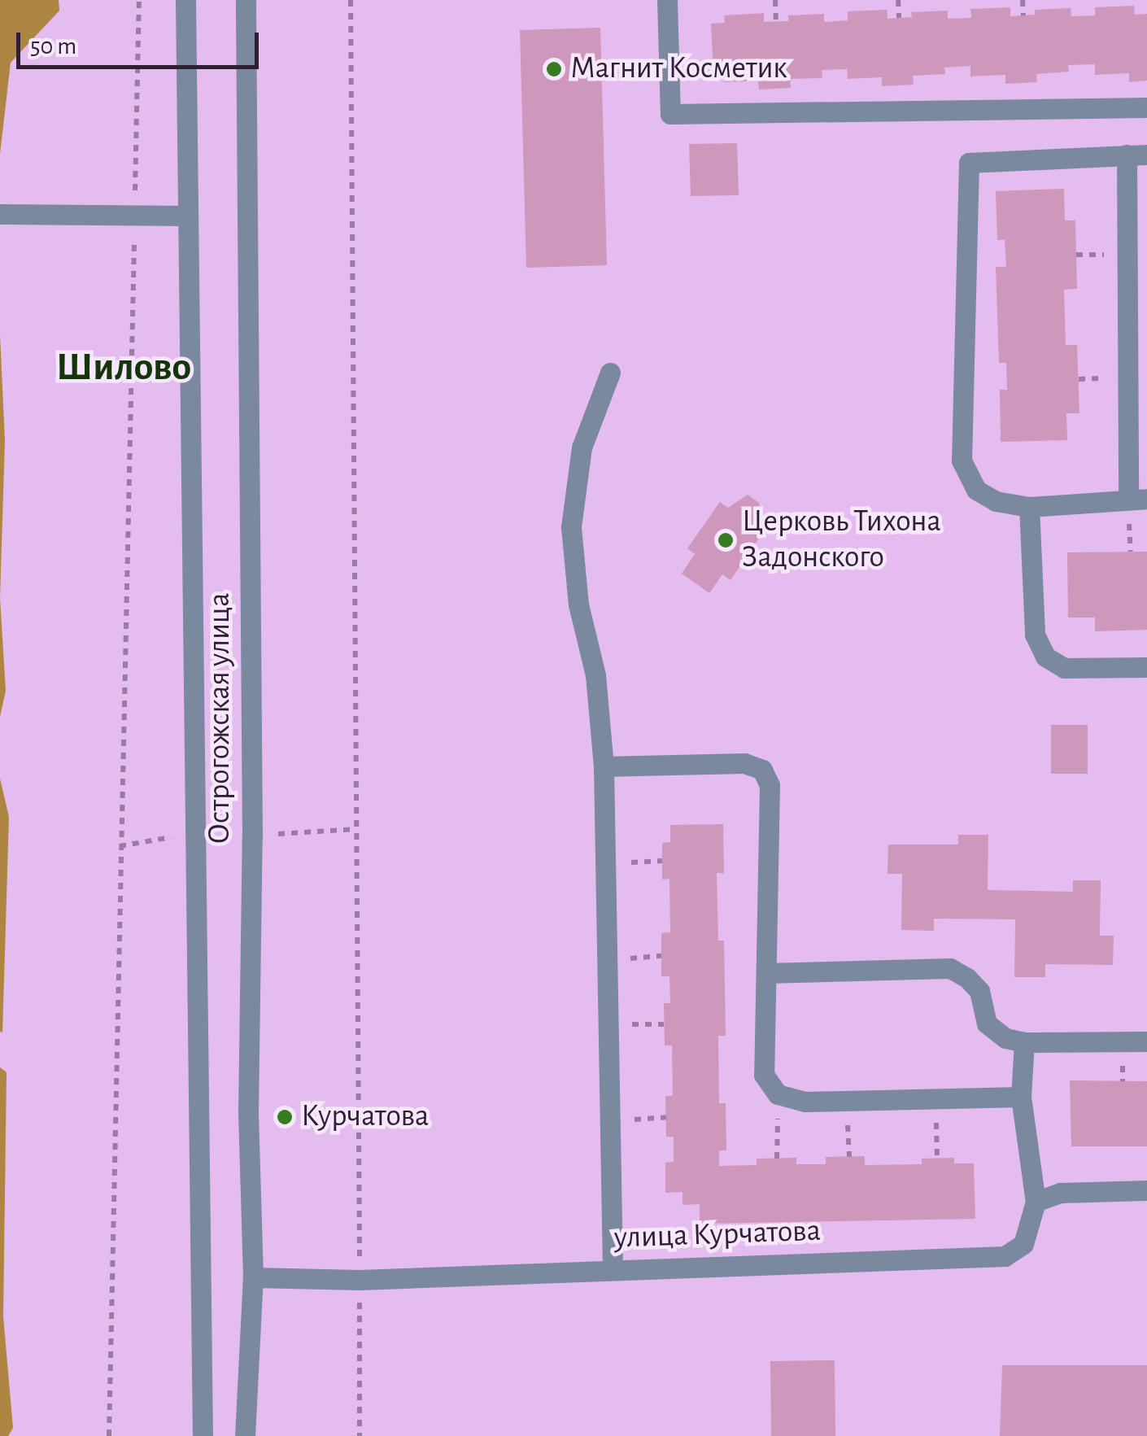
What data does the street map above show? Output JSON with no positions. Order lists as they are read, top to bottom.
{
  "streets": {
    "street": ["Острогожская улица", "улица Курчатова"]
  },
  "crossings": [
    ["Острогожская улица", "улица Курчатова"]
  ],
  "districts": ["Шилово"],
  "places": ["Магнит Косметик", "Церковь Тихона Задонского", "Курчатова"],
  "scale_bar": "50 m"
}
